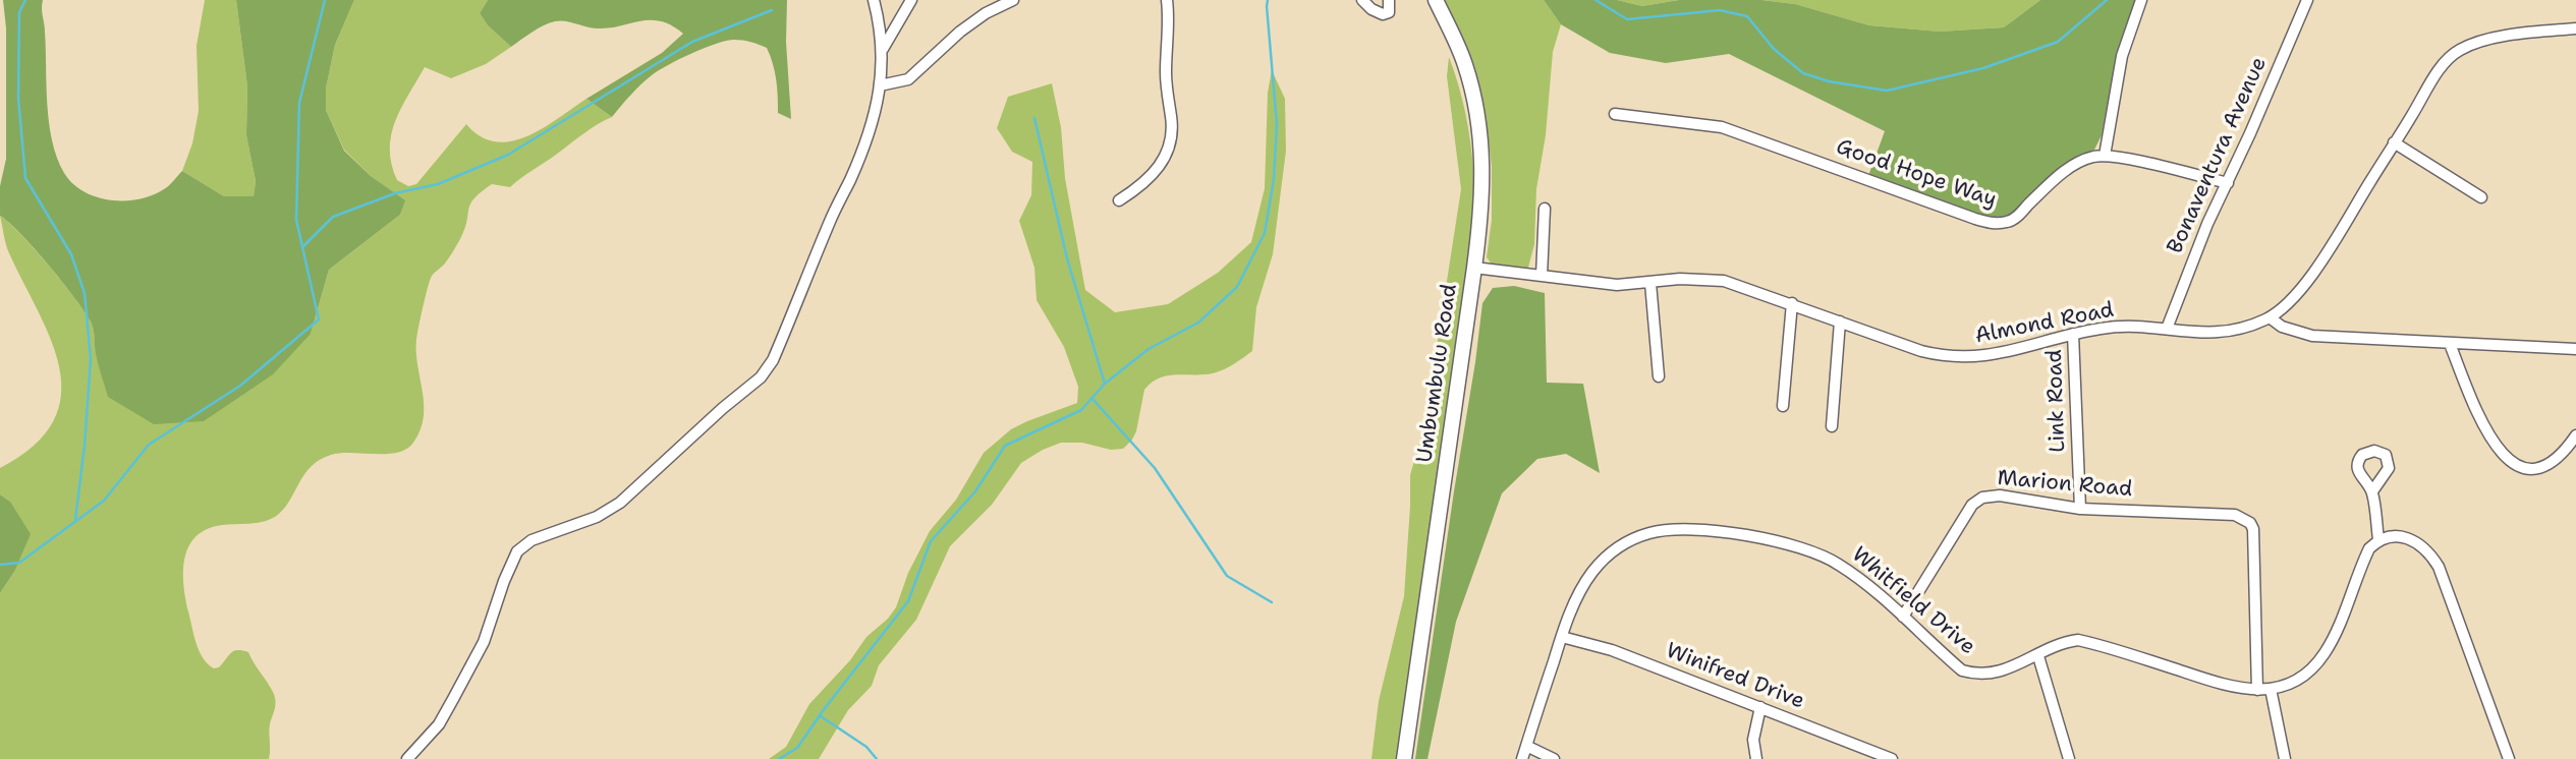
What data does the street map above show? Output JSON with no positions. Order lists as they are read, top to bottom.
{
  "streets": {
    "main road": ["Umbumbulu Road"],
    "street": [
      "Bonaventura Avenue",
      "Good Hope Way",
      "Almond Road",
      "Link Road",
      "Marion Road",
      "Whitfield Drive",
      "Winifred Drive"
    ]
  },
  "crossings": [
    ["Bonaventura Avenue", "Almond Road"],
    ["Almond Road", "Umbumbulu Road"],
    ["Almond Road", "Link Road"],
    ["Link Road", "Marion Road"],
    ["Marion Road", "Whitfield Drive"],
    ["Whitfield Drive", "Winifred Drive"]
  ]
}
